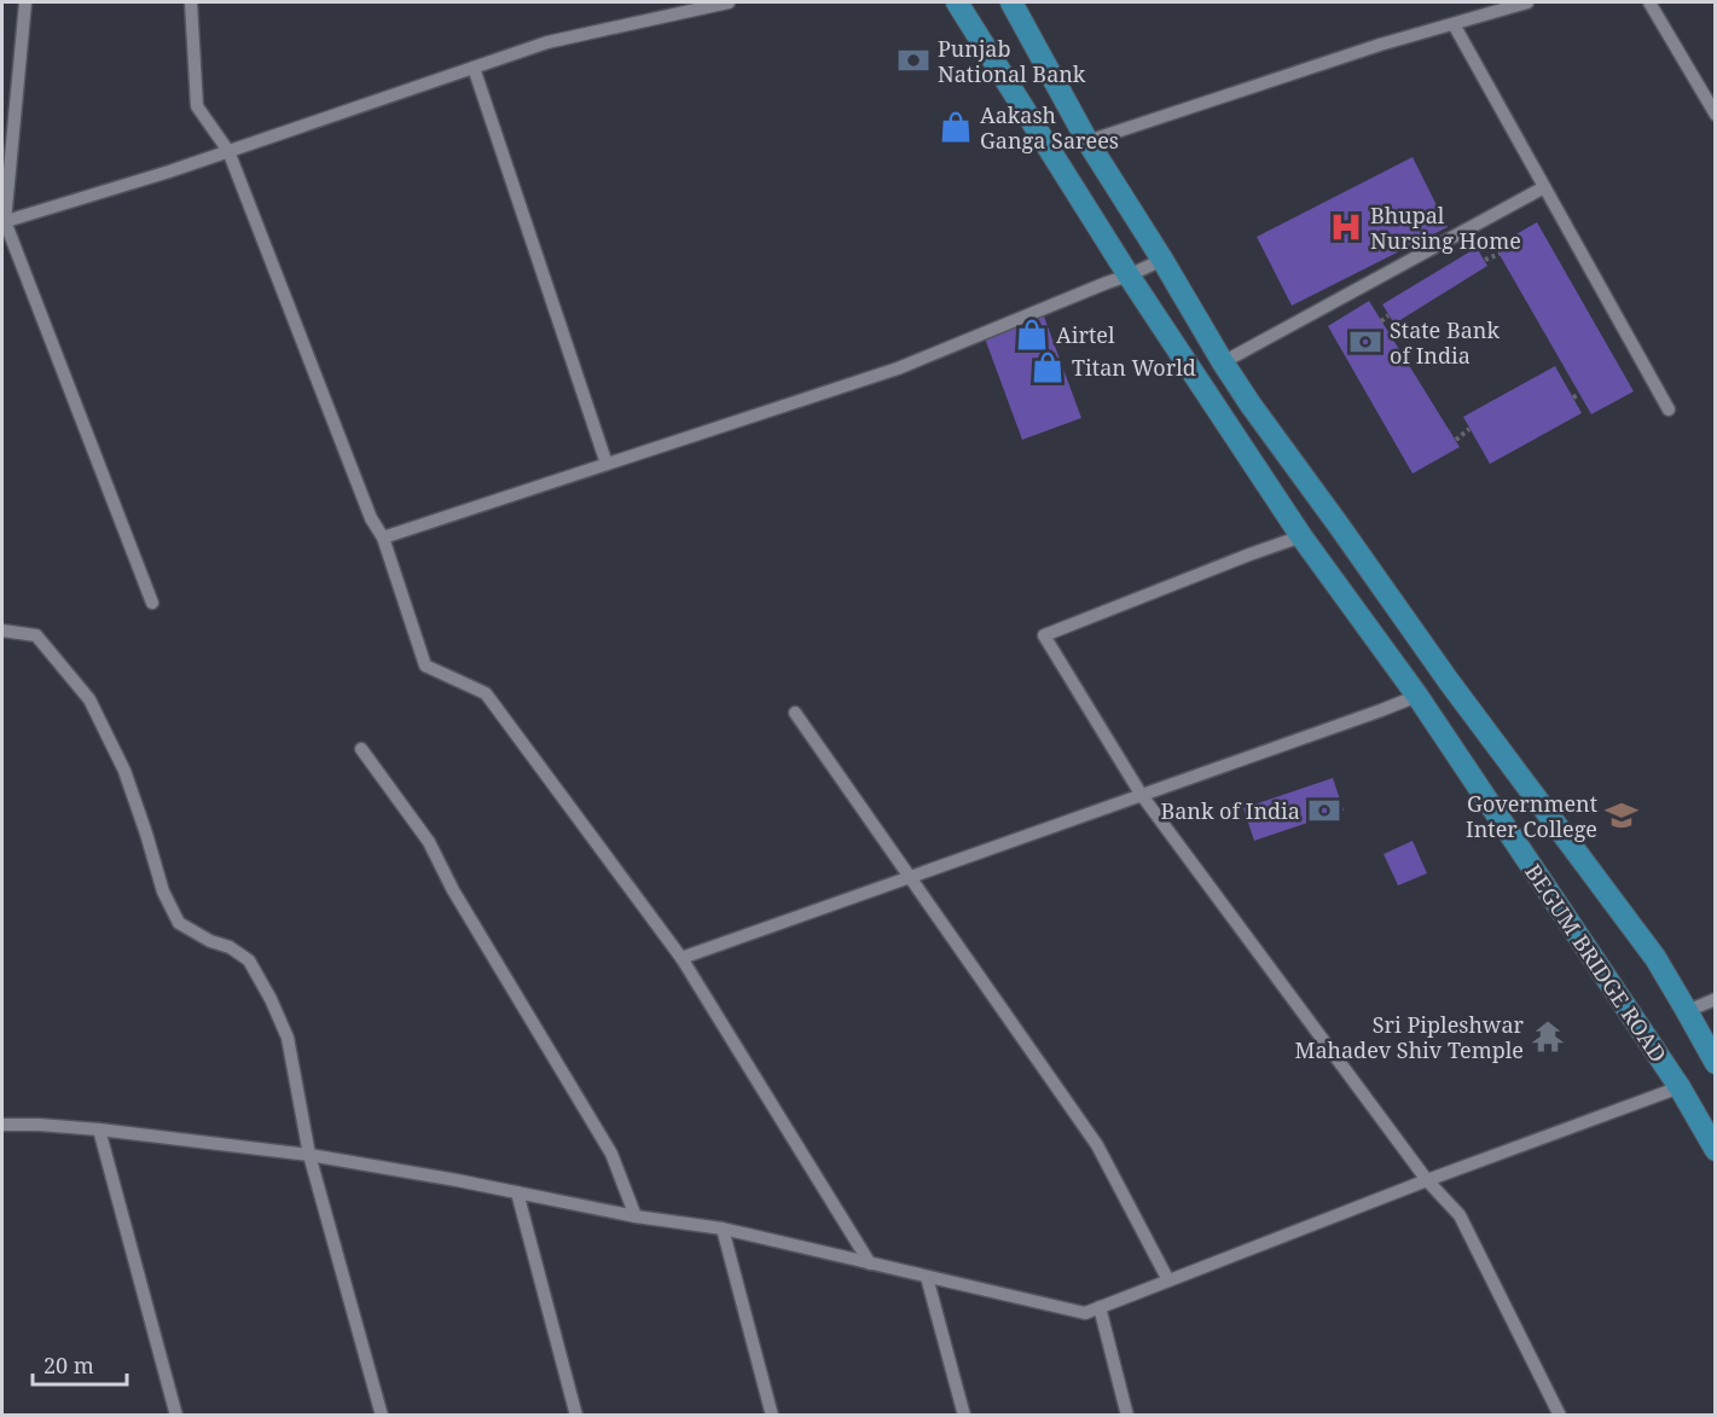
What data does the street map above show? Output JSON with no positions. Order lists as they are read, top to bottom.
{
  "streets": {
    "main road": ["BEGUM BRIDGE ROAD"]
  },
  "places": {
    "bank": ["Punjab National Bank", "State Bank of India", "Bank of India"],
    "shop": ["Aakash Ganga Sarees", "Airtel", "Titan World"],
    "hospital": ["Bhupal Nursing Home"],
    "school or university": ["Government Inter College"],
    "temple": ["Sri Pipleshwar Mahadev Shiv Temple"]
  },
  "scale_bar": "20 m"
}
